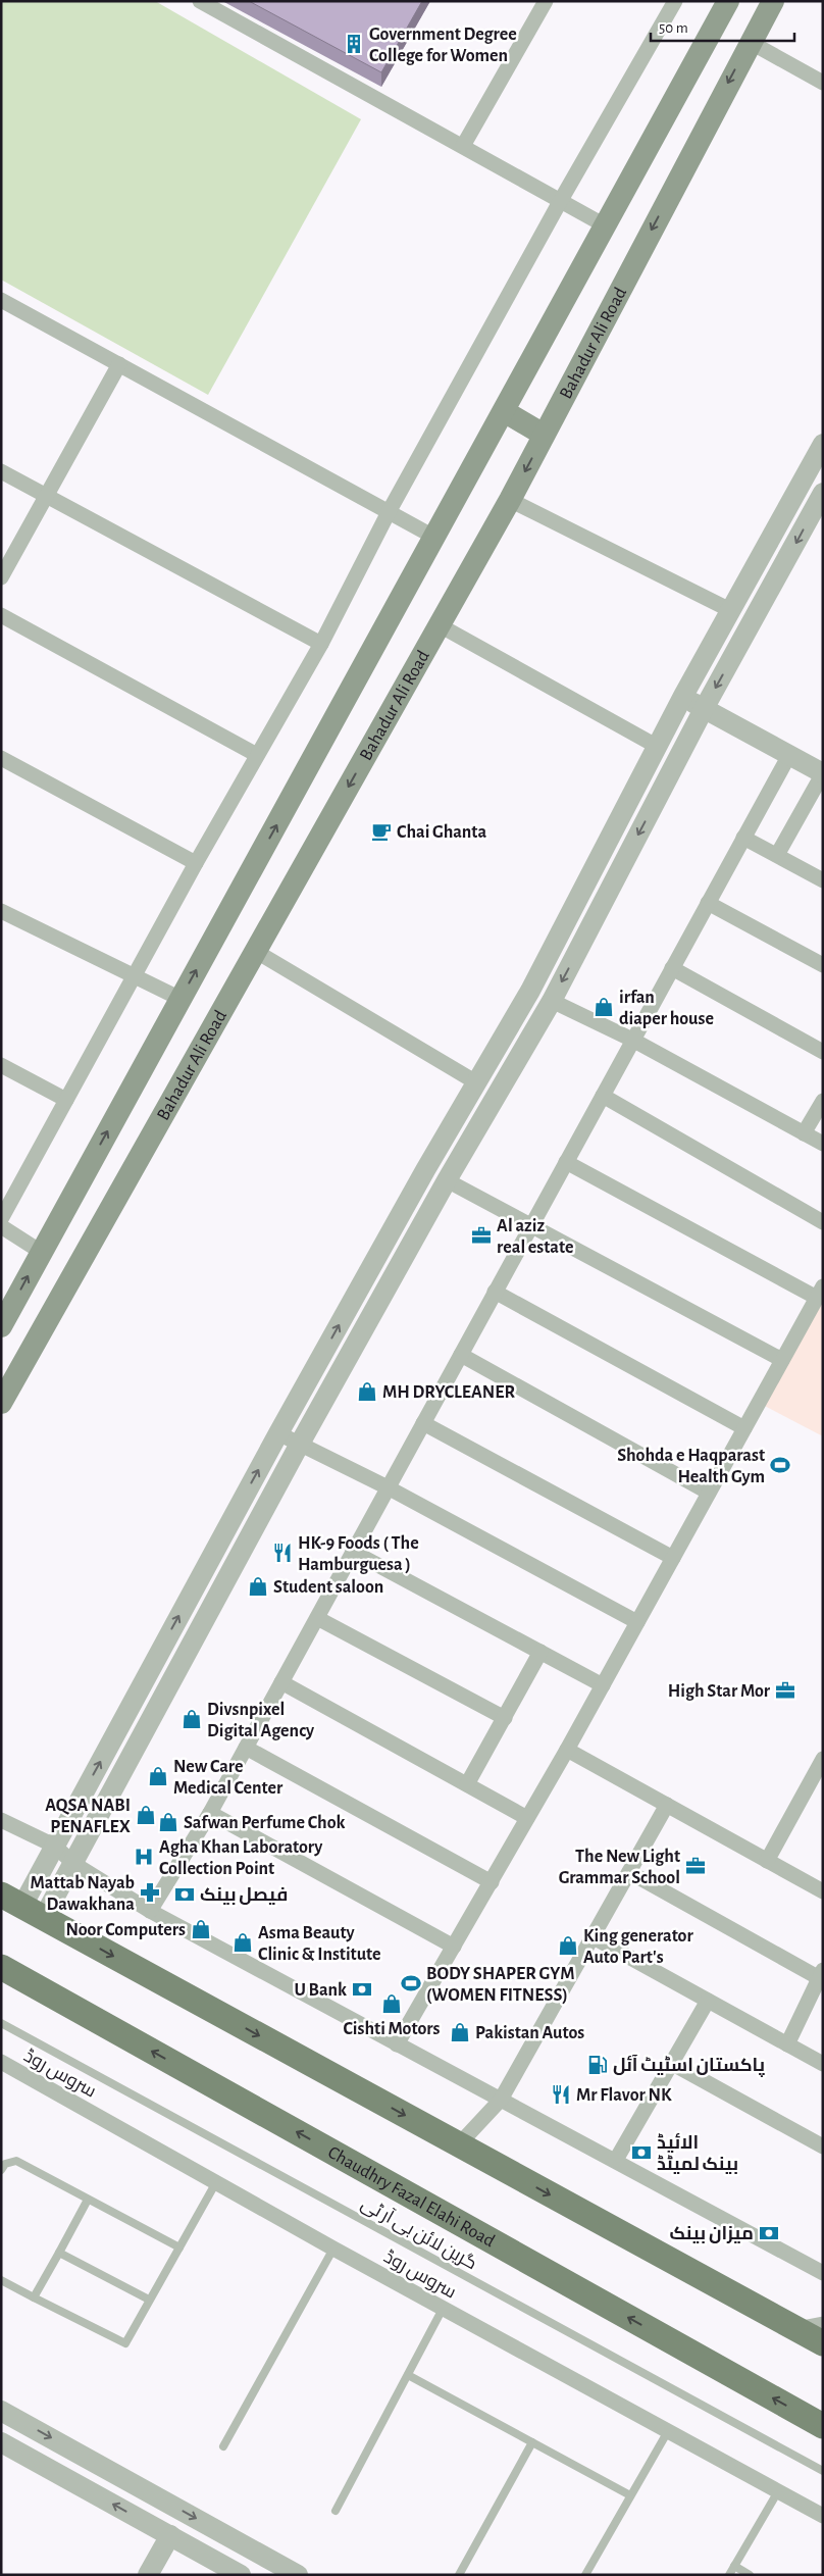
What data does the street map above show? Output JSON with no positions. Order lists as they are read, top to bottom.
{
  "streets": {
    "main road": ["Bahadur Ali Road", "Chaudhry Fazal Elahi Road"],
    "street": ["سروس روڈ"],
    "lane": ["گرین لائن بی آر ٹی"]
  },
  "places": {
    "building": ["Government Degree College for Women"],
    "cafe": ["Chai Ghanta"],
    "shop": [
      "irfan diaper house",
      "MH DRYCLEANER",
      "Student saloon",
      "Divsnpixel Digital Agency",
      "New Care Medical Center",
      "AQSA NABI PENAFLEX",
      "Safwan Perfume Chok",
      "Noor Computers",
      "Asma Beauty Clinic & Institute",
      "King generator Auto Part's",
      "Cishti Motors",
      "Pakistan Autos"
    ],
    "office": ["Al aziz real estate", "High Star Mor", "The New Light Grammar School"],
    "sports": ["Shohda e Haqparast Health Gym", "BODY SHAPER GYM (WOMEN FITNESS)"],
    "restaurant": ["HK-9 Foods ( The Hamburguesa )", "Mr Flavor NK"],
    "hospital": ["Agha Khan Laboratory Collection Point"],
    "pharmacy": ["Mattab Nayab Dawakhana"],
    "bank": [
      "فیصل بینک",
      "U Bank",
      "الائیڈ بینک لمیٹڈ",
      "میزان بینک"
    ],
    "fuel station": ["پاکستان اسٹیٹ آئل"]
  },
  "scale_bar": "50 m"
}
